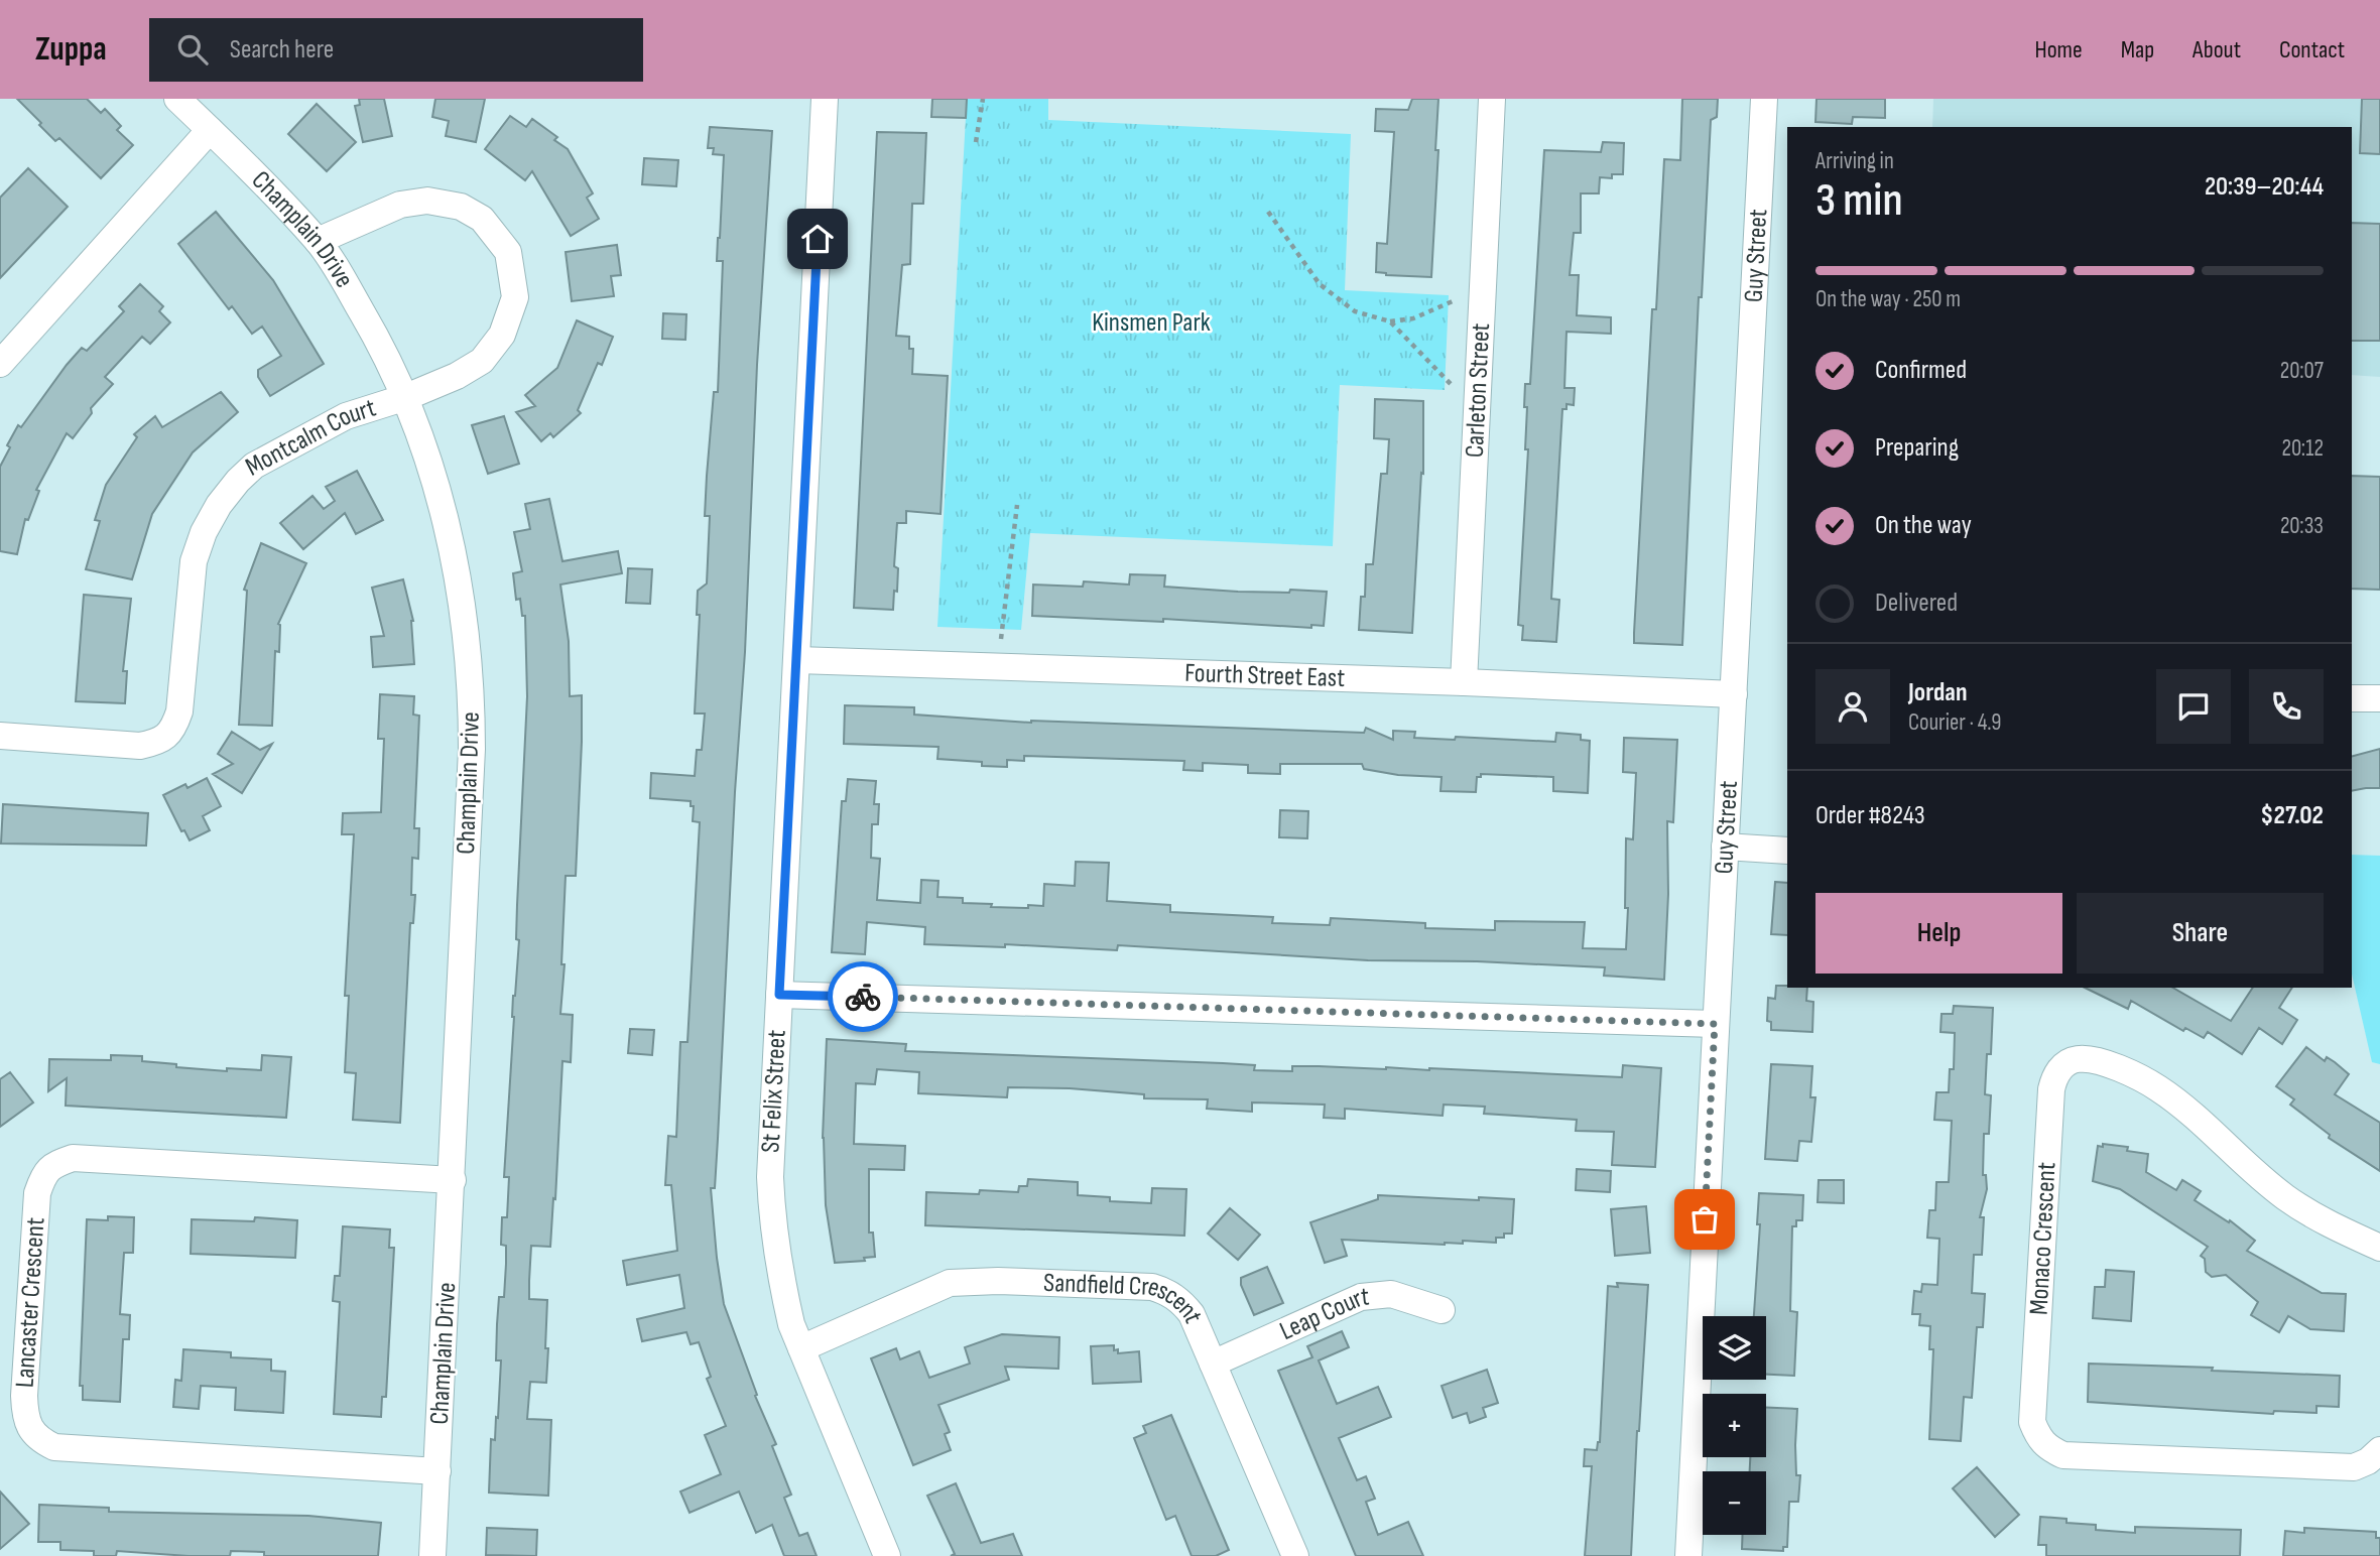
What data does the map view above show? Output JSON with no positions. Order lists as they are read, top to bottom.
{
  "streets": {
    "street": [
      "Champlain Drive",
      "Guy Street",
      "Carleton Street",
      "Montcalm Court",
      "Fourth Street East",
      "St Felix Street",
      "Monaco Crescent",
      "Lancaster Crescent",
      "Sandfield Crescent",
      "Leap Court"
    ]
  },
  "crossings": [
    ["Champlain Drive", "Montcalm Court"],
    ["Champlain Drive", "Lancaster Crescent"],
    ["Guy Street", "Fourth Street East"],
    ["Carleton Street", "Fourth Street East"],
    ["Fourth Street East", "St Felix Street"],
    ["St Felix Street", "Sandfield Crescent"],
    ["Sandfield Crescent", "Leap Court"]
  ],
  "parks": ["Kinsmen Park"],
  "page": {
    "header": "Zuppa",
    "search": "Search here",
    "nav": [
      "Home",
      "Map",
      "About",
      "Contact"
    ],
    "heading": ["3 min", "Arriving in", "20:39–20:44"],
    "panel": [
      "Jordan",
      "Courier · 4.9",
      "Order #8243",
      "$27.02"
    ],
    "bar": "On the way · 250 m",
    "list": [
      ["Confirmed", "20:07"],
      ["Preparing", "20:12"],
      ["On the way", "20:33"],
      "Delivered"
    ],
    "buttons": ["Help", "Share"],
    "map_buttons": ["+", "−"]
  }
}
